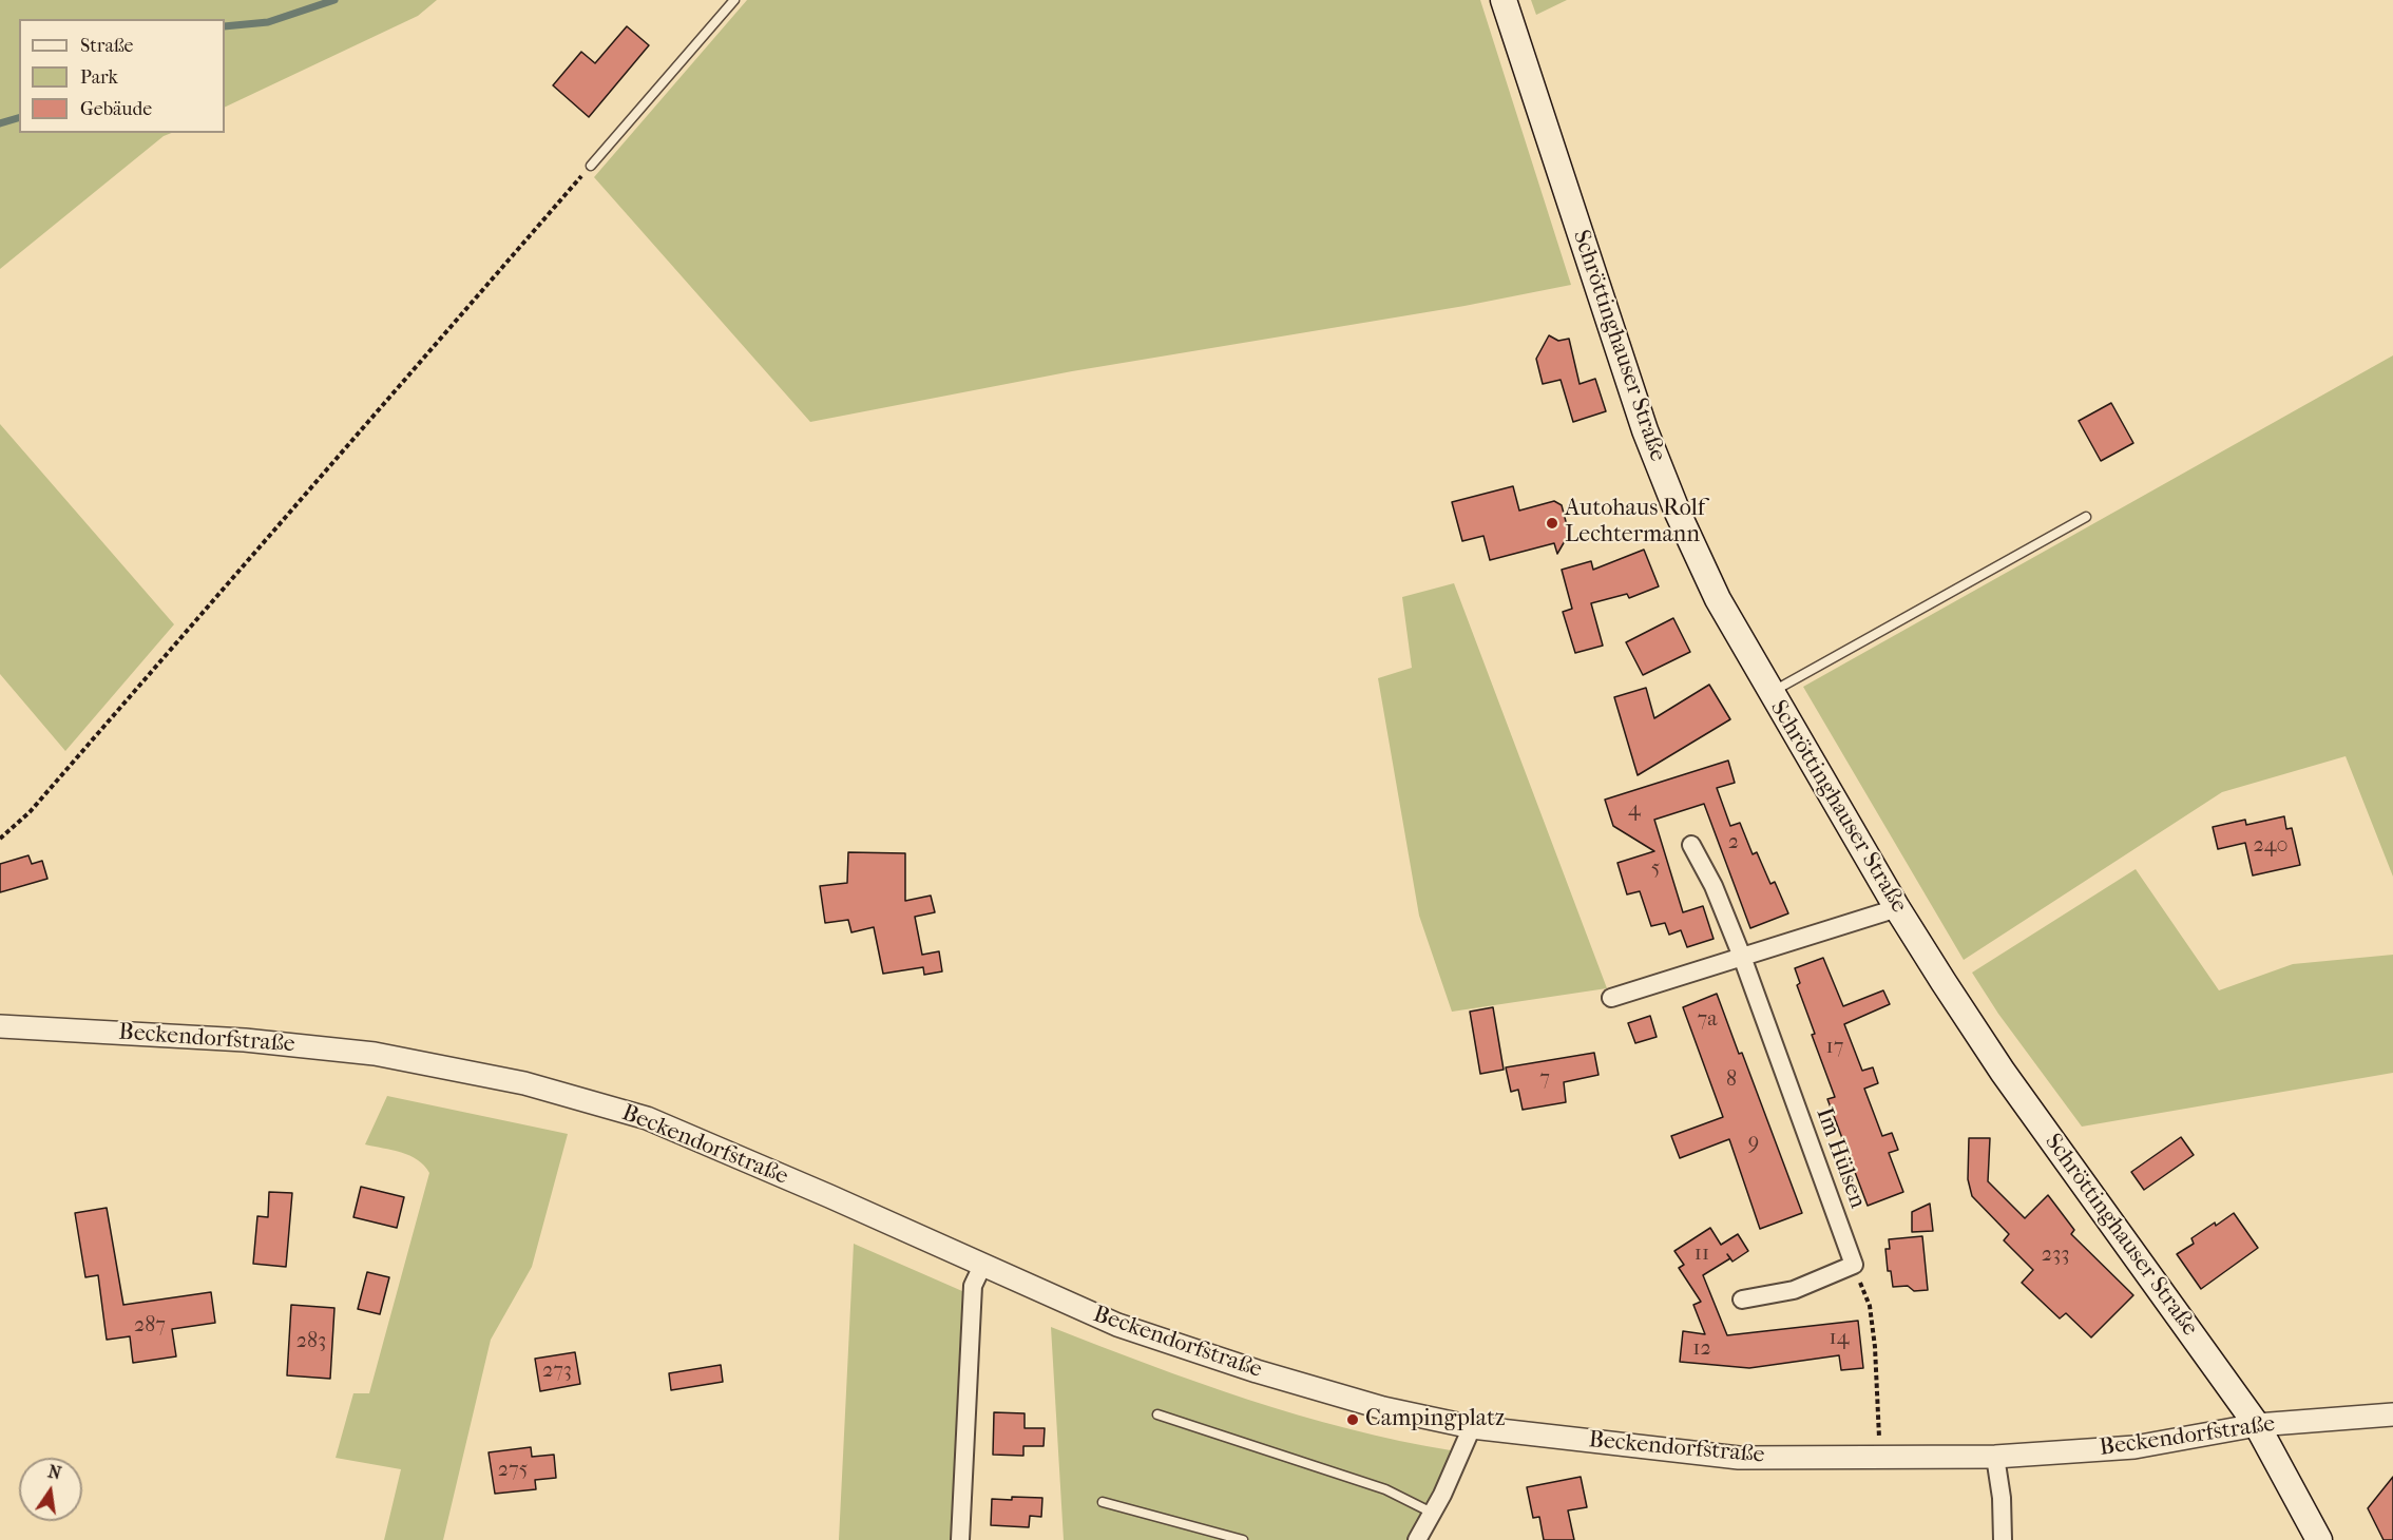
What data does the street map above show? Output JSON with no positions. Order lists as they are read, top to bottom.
{
  "streets": {
    "main road": ["Schröttinghauser Straße"],
    "street": ["Beckendorfstraße", "Im Hülsen"]
  },
  "crossings": [
    ["Schröttinghauser Straße", "Beckendorfstraße"]
  ],
  "places": ["Autohaus Rolf Lechtermann", "Campingplatz"],
  "house_numbers": [
    "4",
    "2",
    "240",
    "5",
    "7a",
    "17",
    "7",
    "8",
    "9",
    "11",
    "233",
    "287",
    "14",
    "283",
    "12",
    "273",
    "275"
  ],
  "legend": ["Straße", "Park", "Gebäude"],
  "north": "top"
}
